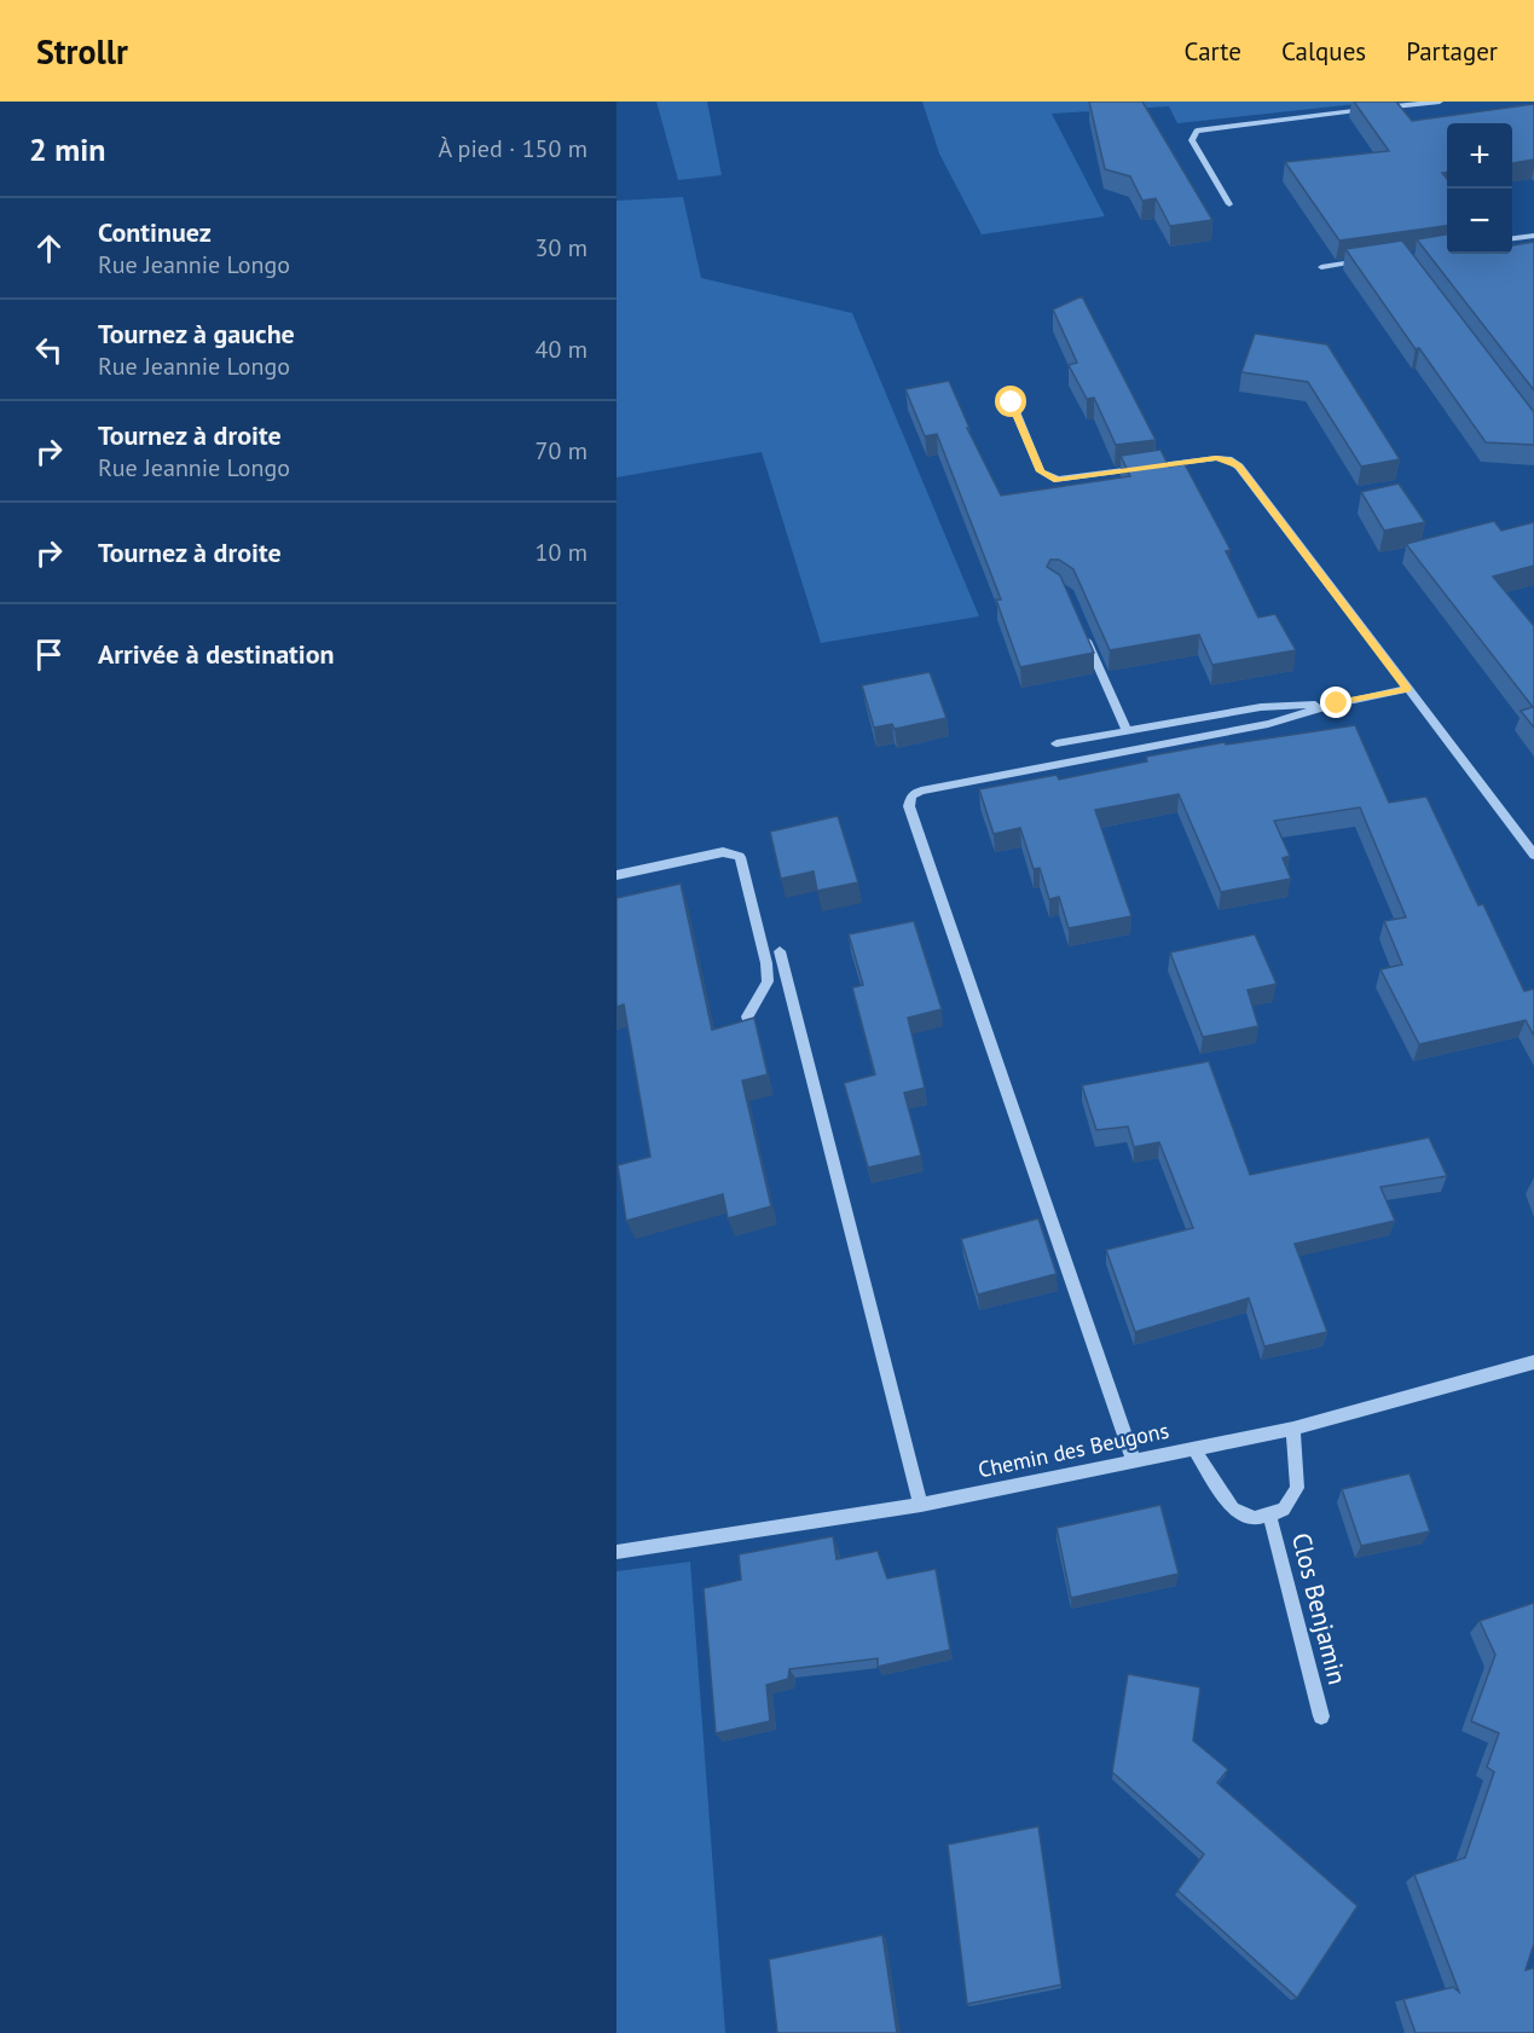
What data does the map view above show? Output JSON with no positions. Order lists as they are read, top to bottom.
{
  "streets": {
    "street": ["Chemin des Beugons", "Clos Benjamin"]
  },
  "page": {
    "header": "Strollr",
    "nav": ["Carte", "Calques", "Partager"],
    "heading": ["2 min", "À pied · 150 m"],
    "map_buttons": ["+", "−"],
    "list": [
      ["Continuez", "Rue Jeannie Longo", "30 m"],
      ["Tournez à gauche", "Rue Jeannie Longo", "40 m"],
      ["Tournez à droite", "Rue Jeannie Longo", "70 m"],
      ["Tournez à droite", "10 m"],
      "Arrivée à destination"
    ]
  }
}
